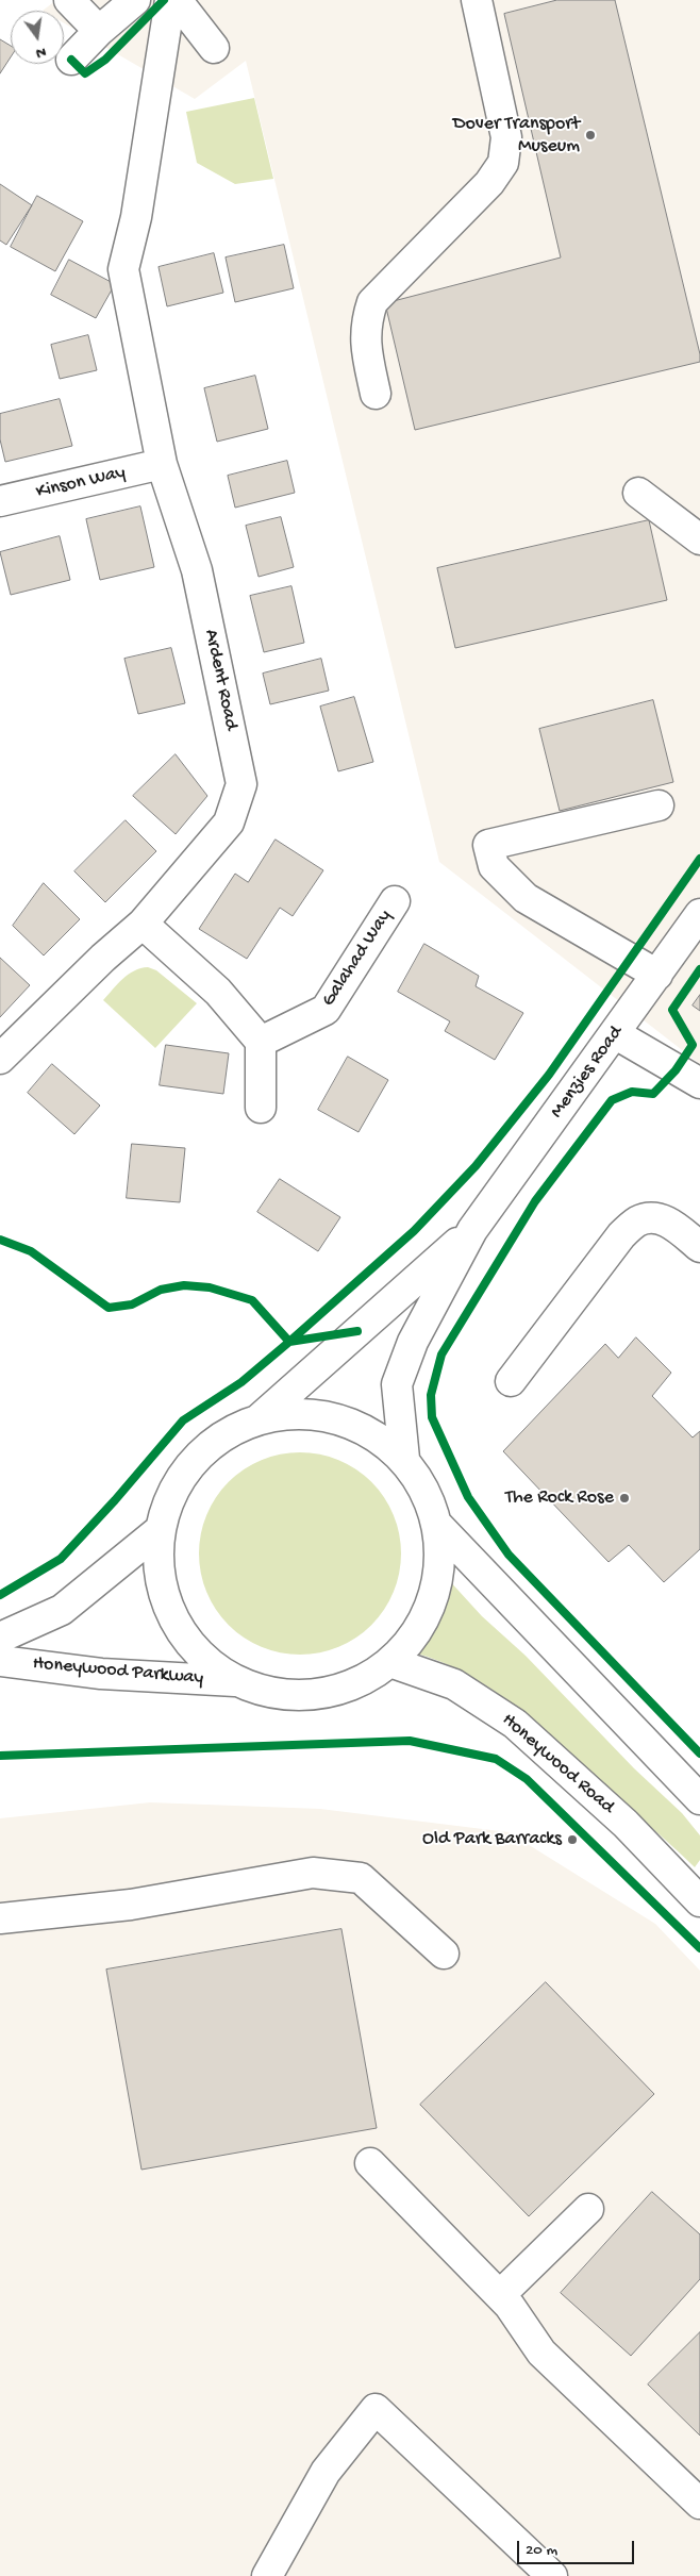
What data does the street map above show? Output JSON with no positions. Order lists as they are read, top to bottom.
{
  "streets": {
    "street": [
      "Kinson Way",
      "Ardent Road",
      "Galahad Way",
      "Menzies Road",
      "Honeywood Parkway",
      "Honeywood Road"
    ]
  },
  "crossings": [
    ["Kinson Way", "Ardent Road"]
  ],
  "places": ["Dover Transport Museum", "The Rock Rose", "Old Park Barracks"],
  "scale_bar": "20 m",
  "north": "bottom"
}
